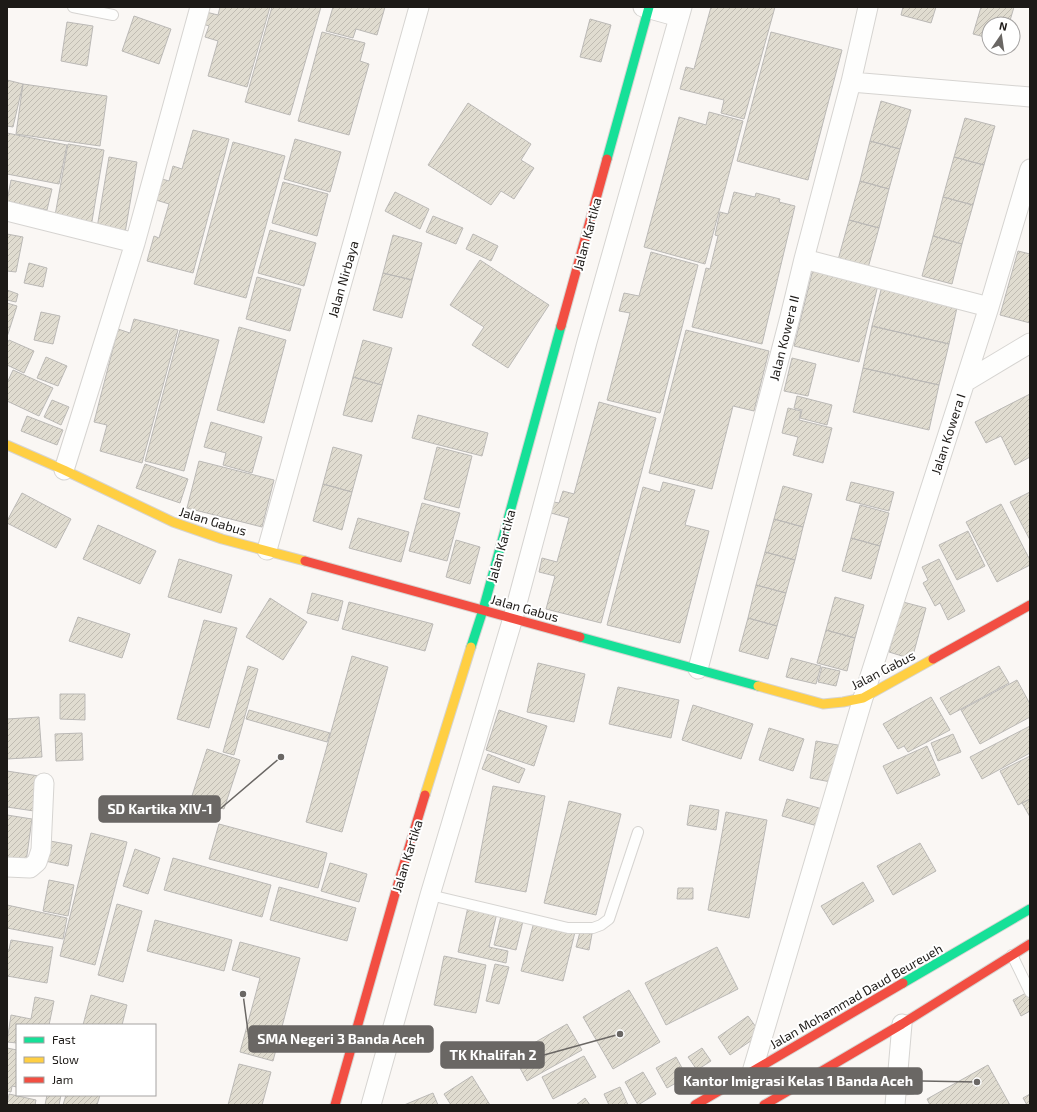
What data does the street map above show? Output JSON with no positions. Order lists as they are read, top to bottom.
{
  "streets": {
    "main road": ["Jalan Kartika", "Jalan Gabus", "Jalan Mohammad Daud Beureueh"],
    "street": ["Jalan Nirbaya", "Jalan Kowera II", "Jalan Kowera I"]
  },
  "crossings": [
    ["Jalan Kartika", "Jalan Gabus"],
    ["Jalan Nirbaya", "Jalan Gabus"],
    ["Jalan Kowera II", "Jalan Gabus"],
    ["Jalan Kowera I", "Jalan Gabus"],
    ["Jalan Kowera I", "Jalan Mohammad Daud Beureueh"]
  ],
  "places": [
    "SD Kartika XIV-1",
    "SMA Negeri 3 Banda Aceh",
    "TK Khalifah 2",
    "Kantor Imigrasi Kelas 1 Banda Aceh"
  ],
  "legend": ["Fast", "Slow", "Jam"],
  "north": "top"
}
